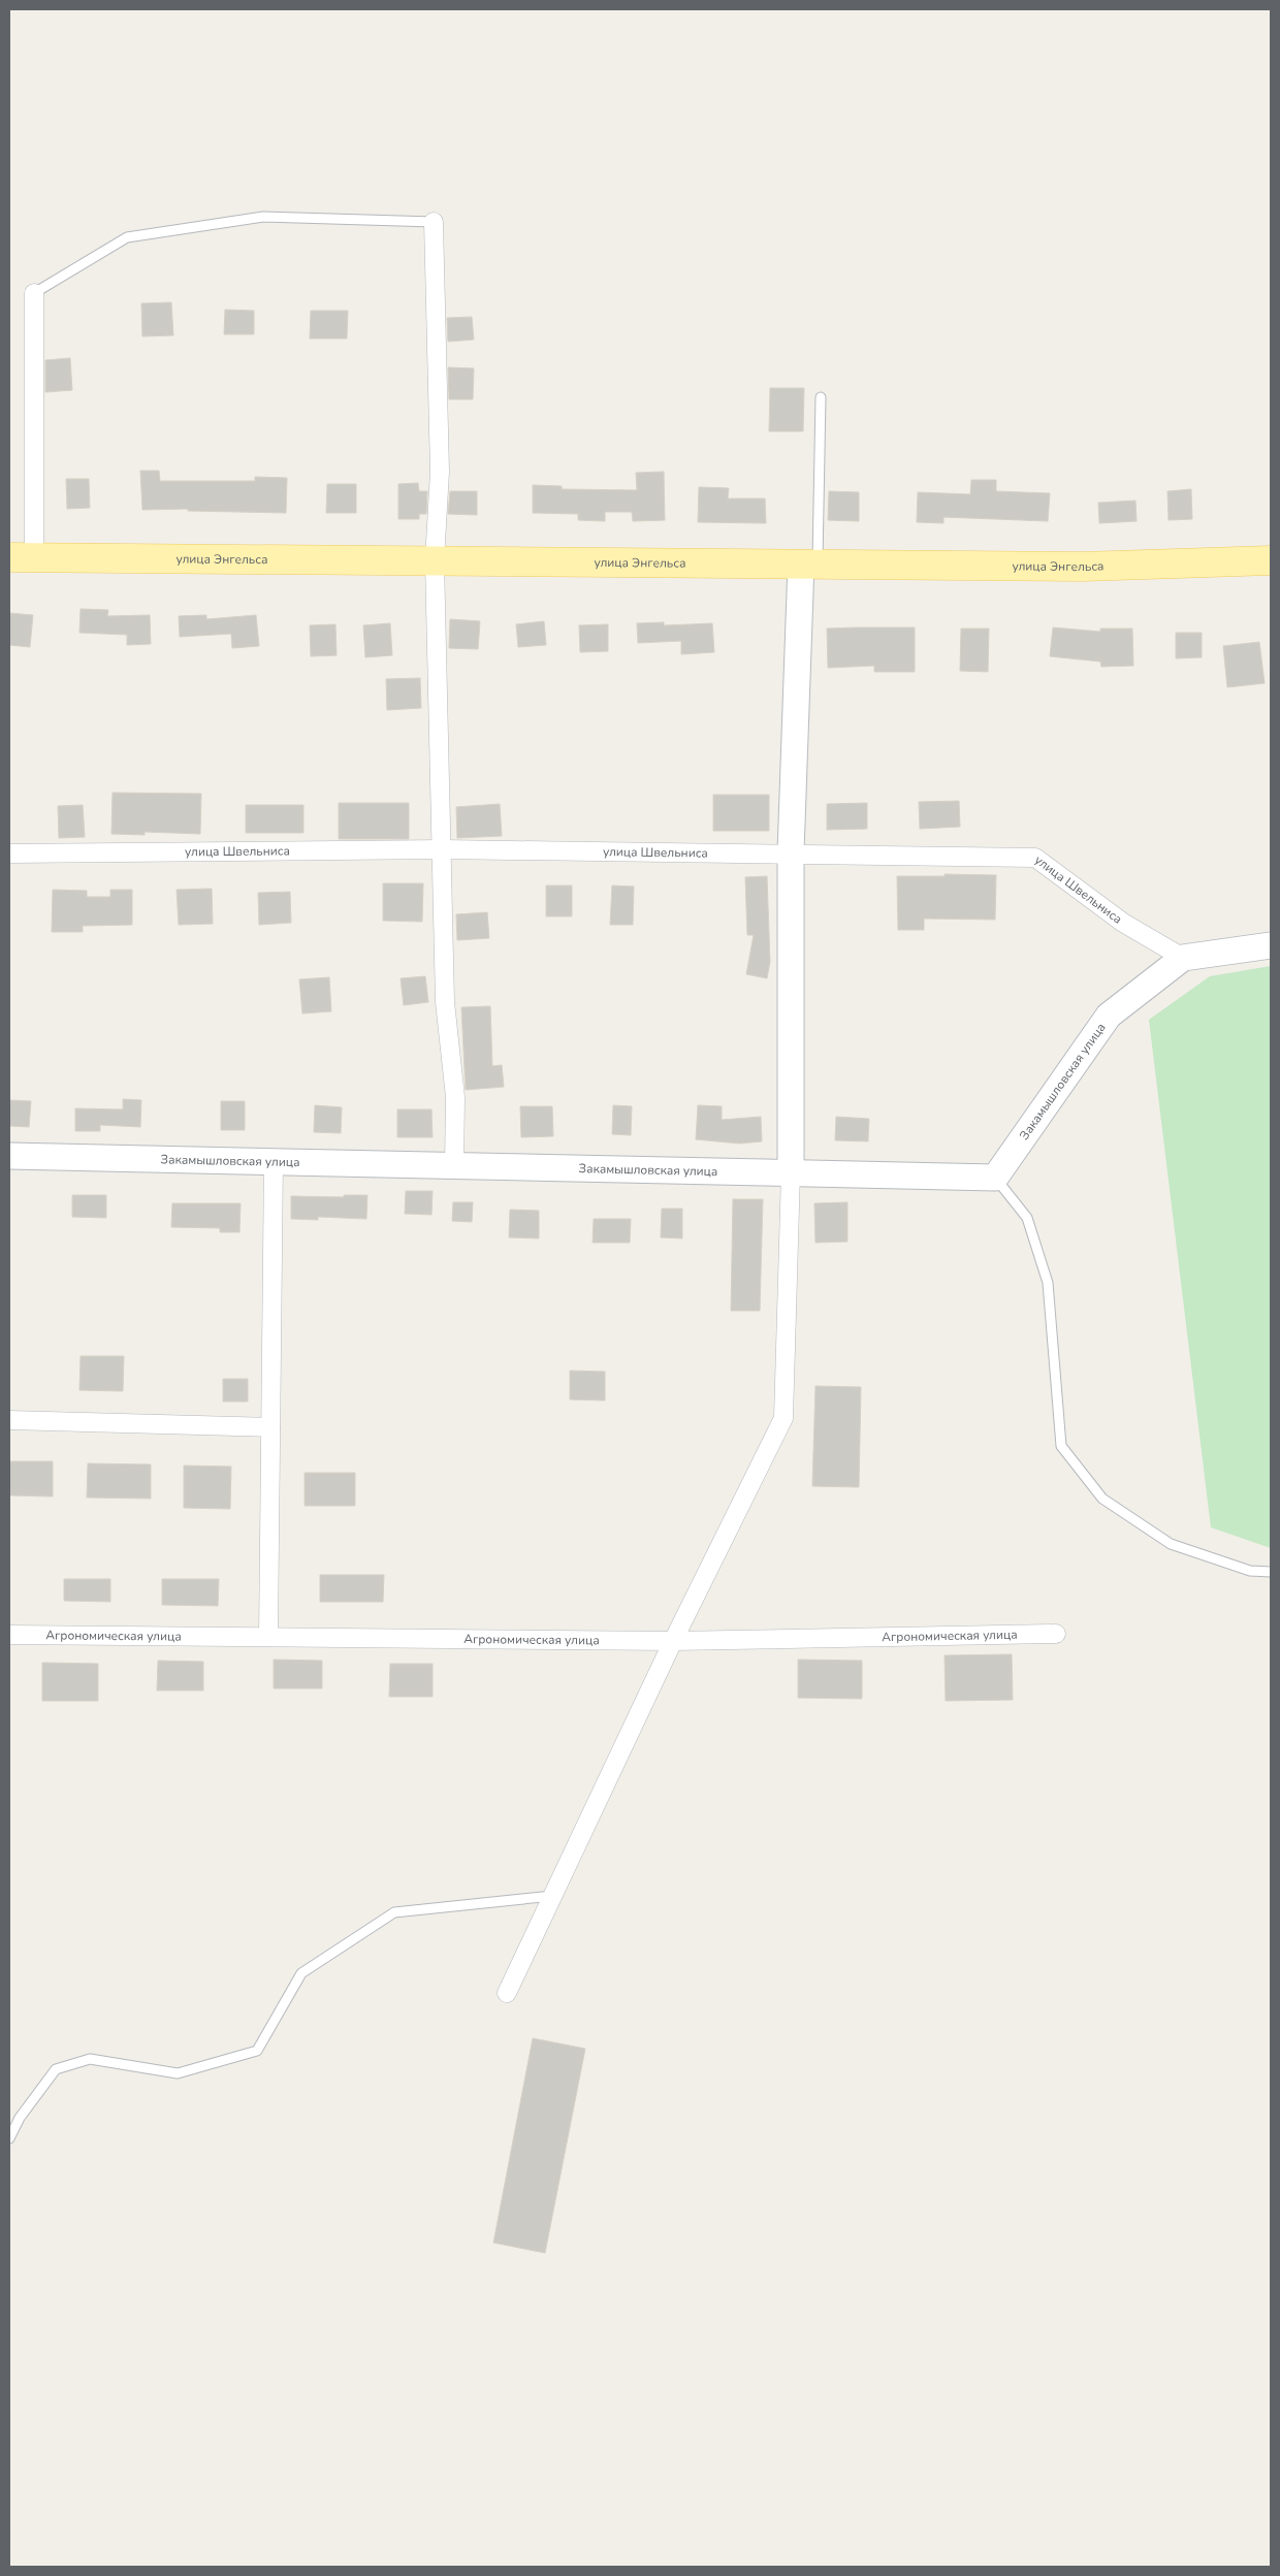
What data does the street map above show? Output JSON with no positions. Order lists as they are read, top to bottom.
{
  "streets": {
    "main road": ["улица Энгельса"],
    "street": ["улица Швельниса", "Закамышловская улица", "Агрономическая улица"]
  },
  "crossings": [
    ["улица Швельниса", "Закамышловская улица"]
  ]
}
